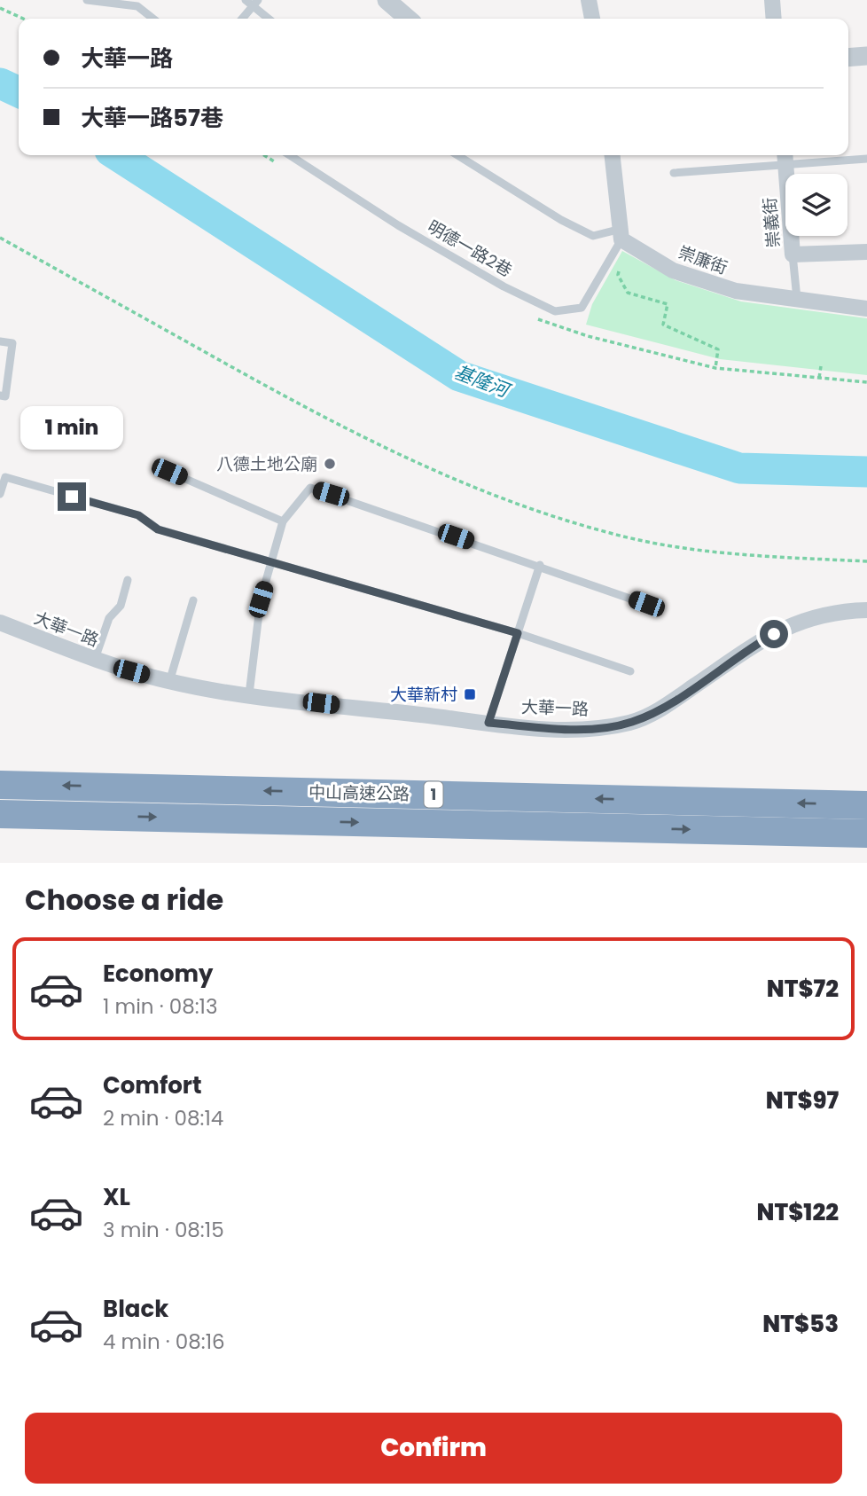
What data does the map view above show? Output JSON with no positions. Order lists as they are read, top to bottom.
{
  "streets": {
    "highway": ["中山高速公路", "1"],
    "street": ["崇義街", "崇廉街", "大華一路"],
    "lane": ["明德一路2巷"]
  },
  "crossings": [
    ["明德一路2巷", "崇廉街"]
  ],
  "water": ["基隆河"],
  "places": {
    "other": ["八德土地公廟"],
    "transit": ["大華新村"]
  },
  "page": {
    "banner": ["大華一路", "大華一路57巷"],
    "bubble": "1 min",
    "heading": "Choose a ride",
    "list": [
      {
        "name": "Economy",
        "note": "1 min · 08:13",
        "value": "NT$72"
      },
      {
        "name": "Comfort",
        "note": "2 min · 08:14",
        "value": "NT$97"
      },
      {
        "name": "XL",
        "note": "3 min · 08:15",
        "value": "NT$122"
      },
      {
        "name": "Black",
        "note": "4 min · 08:16",
        "value": "NT$53"
      }
    ],
    "buttons": "Confirm"
  }
}
